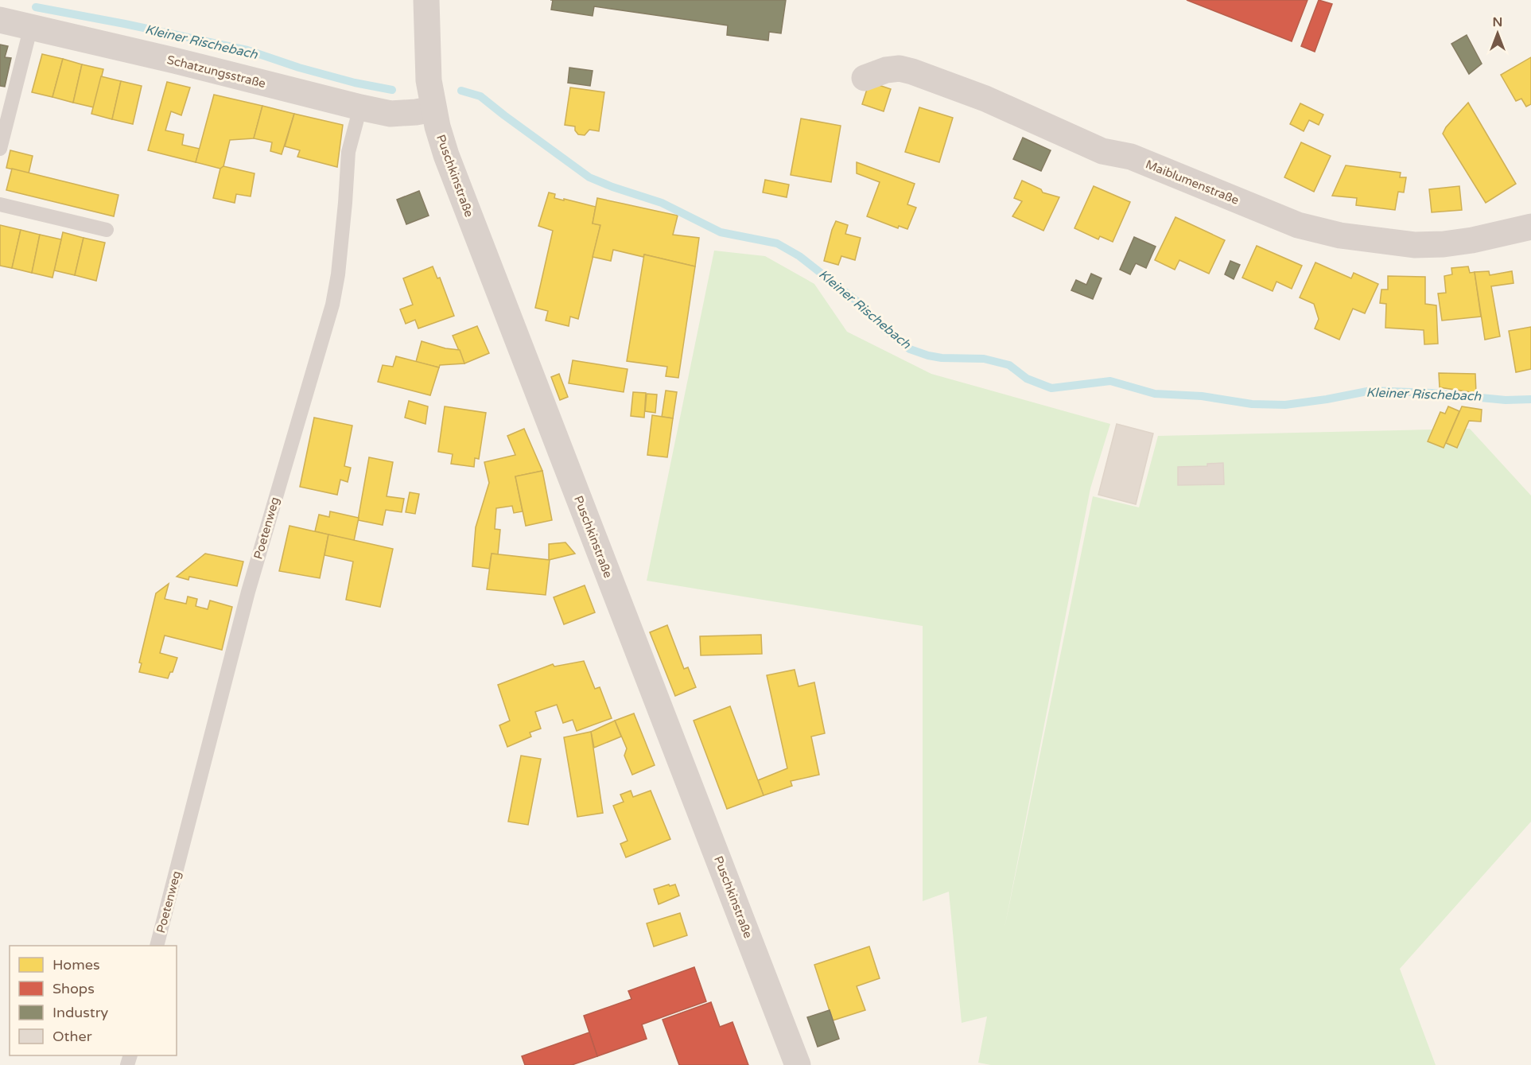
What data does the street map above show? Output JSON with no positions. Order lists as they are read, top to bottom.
{
  "streets": {
    "street": ["Schatzungsstraße", "Puschkinstraße", "Maiblumenstraße"],
    "lane": ["Poetenweg"]
  },
  "crossings": [
    ["Schatzungsstraße", "Puschkinstraße"],
    ["Schatzungsstraße", "Poetenweg"]
  ],
  "water": ["Kleiner Rischebach"],
  "legend": [
    "Homes",
    "Shops",
    "Industry",
    "Other"
  ],
  "north": "top"
}
